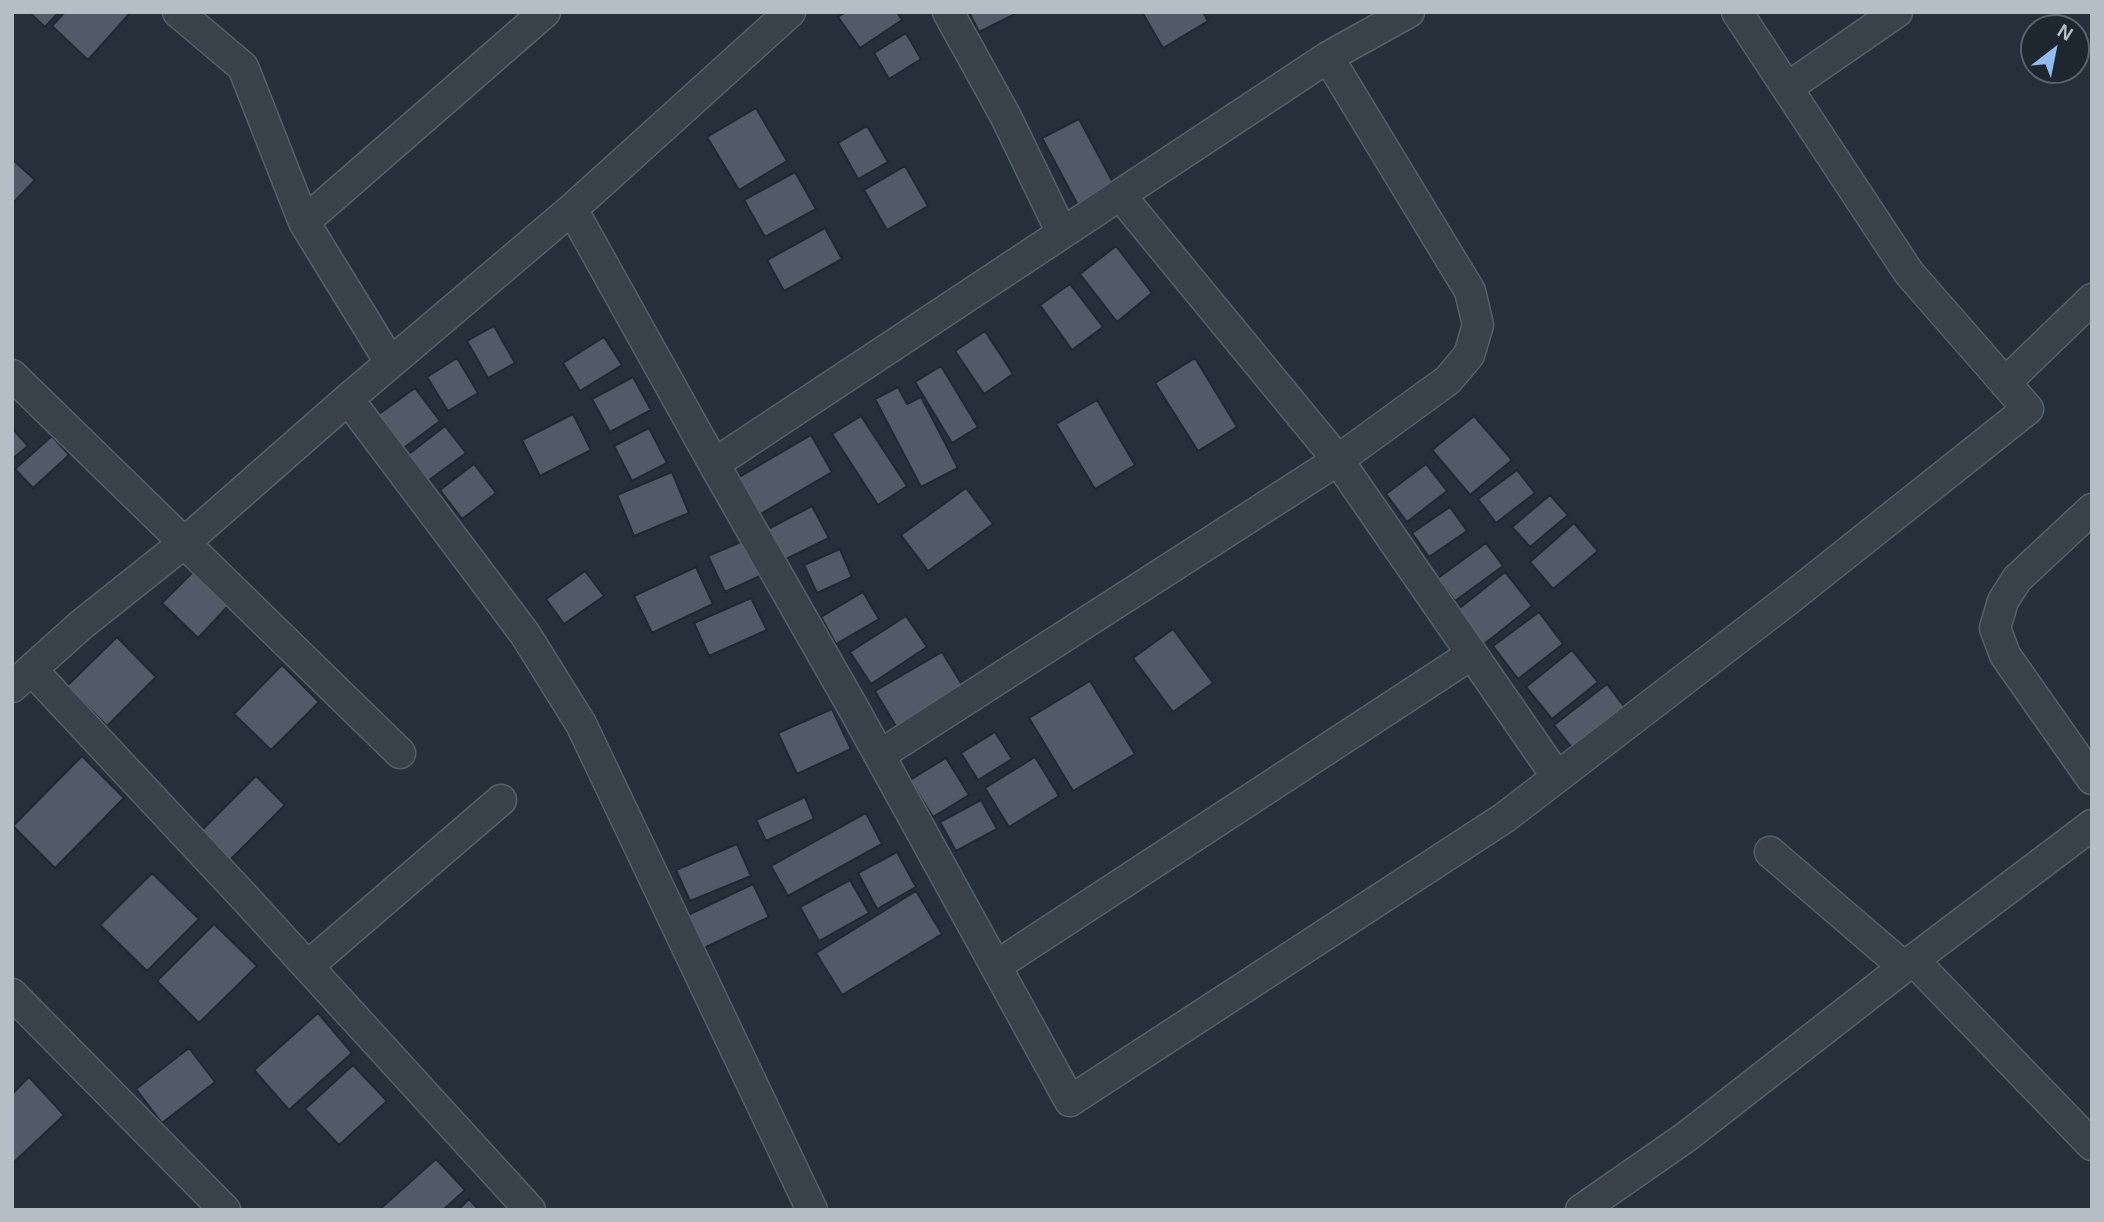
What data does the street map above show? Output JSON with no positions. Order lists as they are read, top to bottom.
{
  "north": "top right"
}
